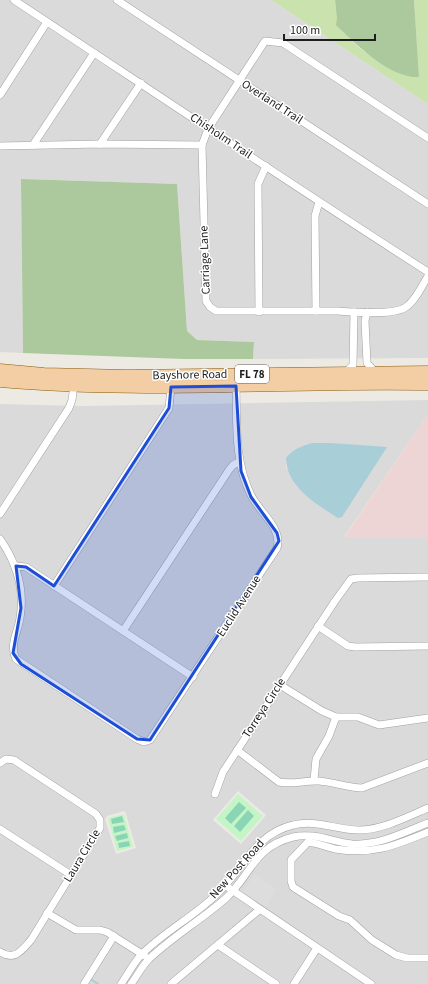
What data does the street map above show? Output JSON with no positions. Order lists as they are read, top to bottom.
{
  "streets": {
    "main road": ["FL 78", "Bayshore Road"],
    "street": [
      "Overland Trail",
      "Chisholm Trail",
      "Carriage Lane",
      "Euclid Avenue",
      "Torreya Circle",
      "Laura Circle",
      "New Post Road"
    ]
  },
  "crossings": [
    ["Overland Trail", "Carriage Lane"],
    ["Chisholm Trail", "Carriage Lane"]
  ],
  "scale_bar": "100 m"
}
